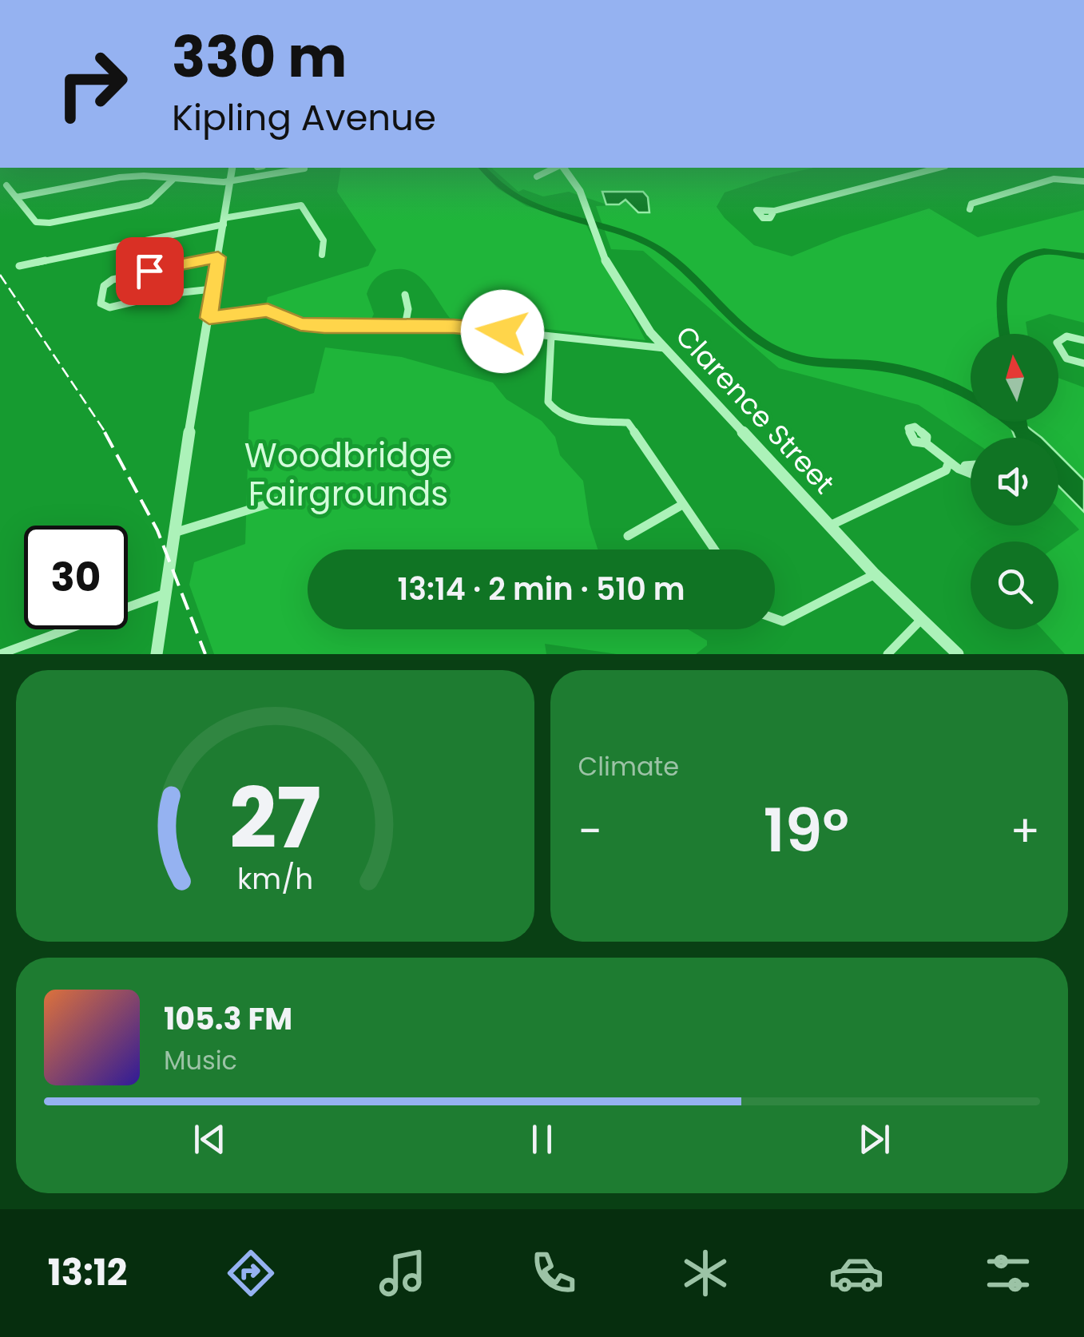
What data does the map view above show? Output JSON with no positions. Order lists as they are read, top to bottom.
{
  "streets": {
    "street": ["Clarence Street"]
  },
  "parks": ["Woodbridge Fairgrounds"],
  "north": "top",
  "page": {
    "turn": ["330 m", "Kipling Avenue"],
    "limit": "30",
    "trip": "13:14 · 2 min · 510 m",
    "tile": "Climate",
    "heat": ["−", "19°", "+"],
    "song": ["105.3 FM", "Music"],
    "tabs": "13:12",
    "gauge": ["27", "km/h"]
  }
}
